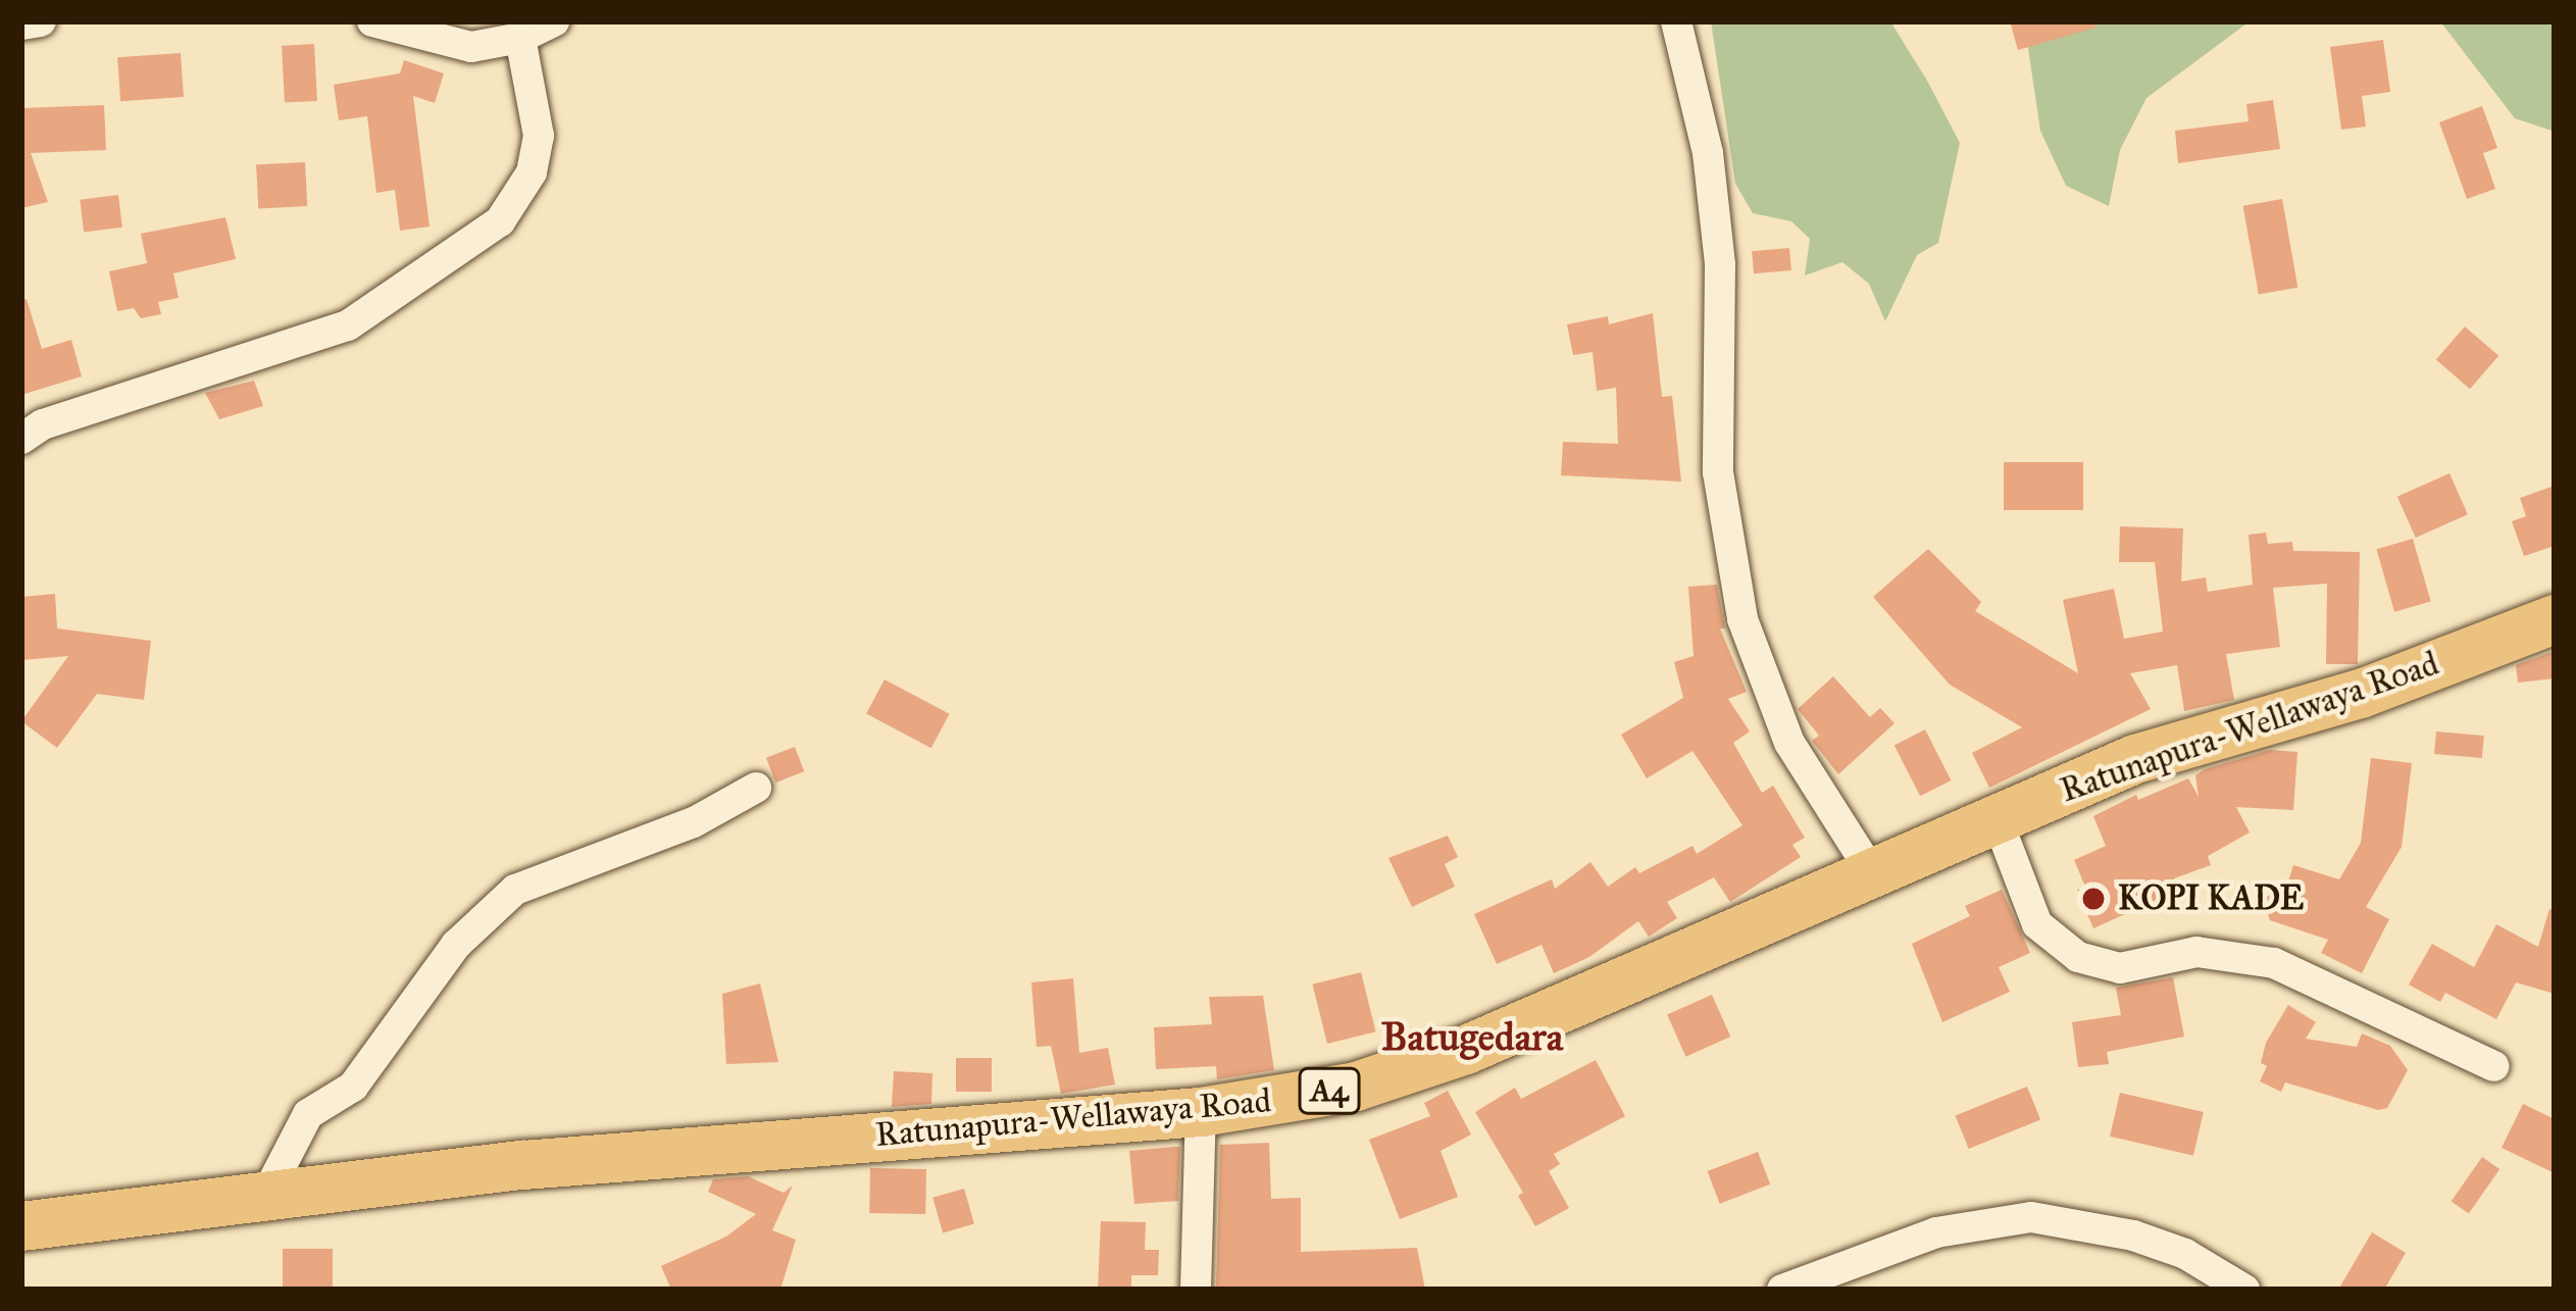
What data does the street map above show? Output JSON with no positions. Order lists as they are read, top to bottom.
{
  "streets": {
    "highway": ["Ratunapura-Wellawaya Road", "A4"]
  },
  "districts": ["Batugedara"],
  "places": ["KOPI KADE"]
}
